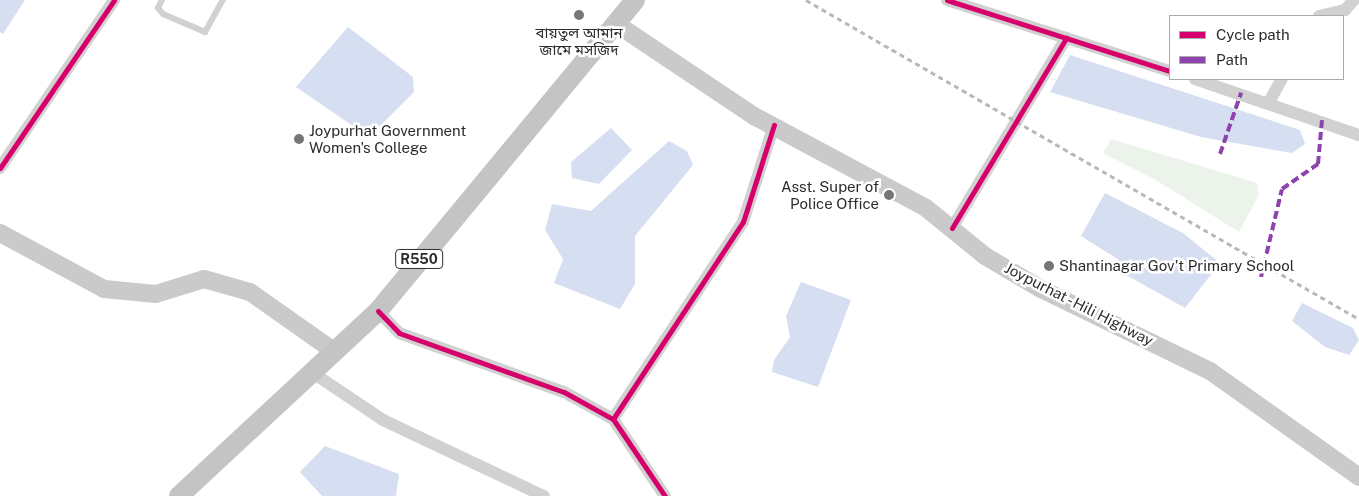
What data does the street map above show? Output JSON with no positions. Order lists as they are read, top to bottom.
{
  "streets": {
    "main road": ["R550", "Joypurhat - Hili Highway"]
  },
  "crossings": [
    ["R550", "Joypurhat - Hili Highway"]
  ],
  "places": [
    "বায়তুল আমান জামে মসজিদ",
    "Joypurhat Government Women's College",
    "Asst. Super of Police Office",
    "Shantinagar Gov't Primary School"
  ],
  "legend": ["Cycle path", "Path"]
}
